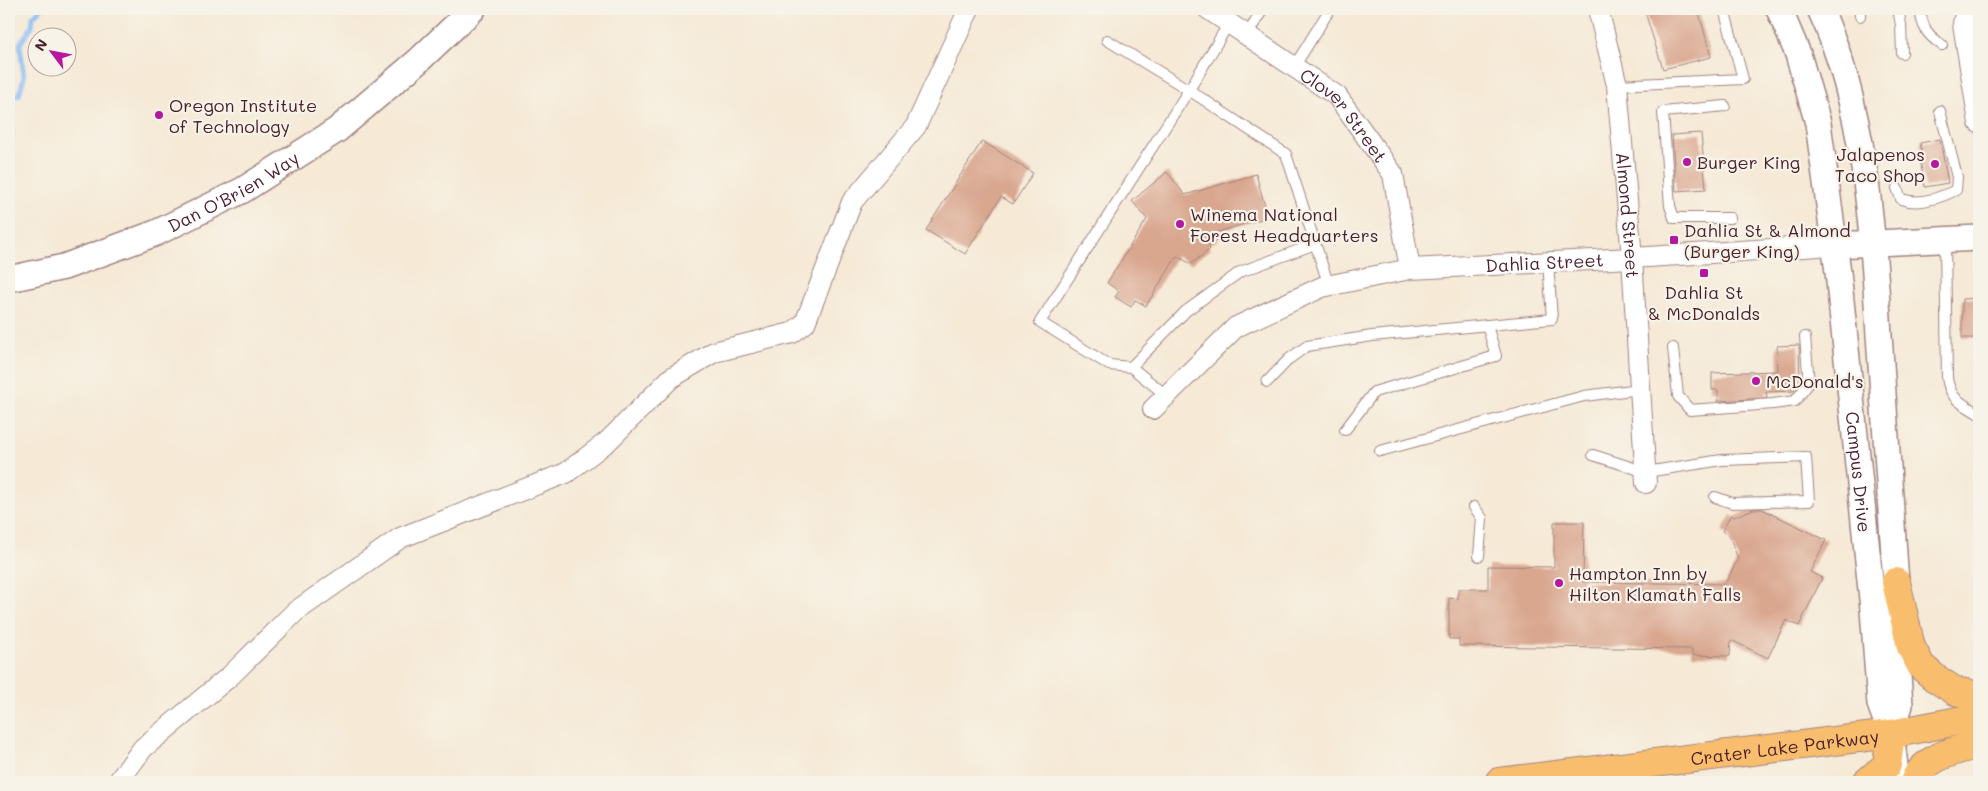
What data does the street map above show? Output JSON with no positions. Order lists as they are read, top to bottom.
{
  "streets": {
    "main road": ["Crater Lake Parkway"],
    "street": [
      "Clover Street",
      "Dan O'Brien Way",
      "Almond Street",
      "Dahlia Street",
      "Campus Drive"
    ]
  },
  "crossings": [
    ["Clover Street", "Dahlia Street"],
    ["Almond Street", "Dahlia Street"],
    ["Dahlia Street", "Campus Drive"],
    ["Campus Drive", "Crater Lake Parkway"]
  ],
  "places": {
    "other": [
      "Oregon Institute of Technology",
      "Burger King",
      "Jalapenos Taco Shop",
      "Winema National Forest Headquarters",
      "McDonald's",
      "Hampton Inn by Hilton Klamath Falls"
    ],
    "transit": ["Dahlia St & Almond (Burger King)", "Dahlia St & McDonalds"]
  },
  "north": "top left"
}
